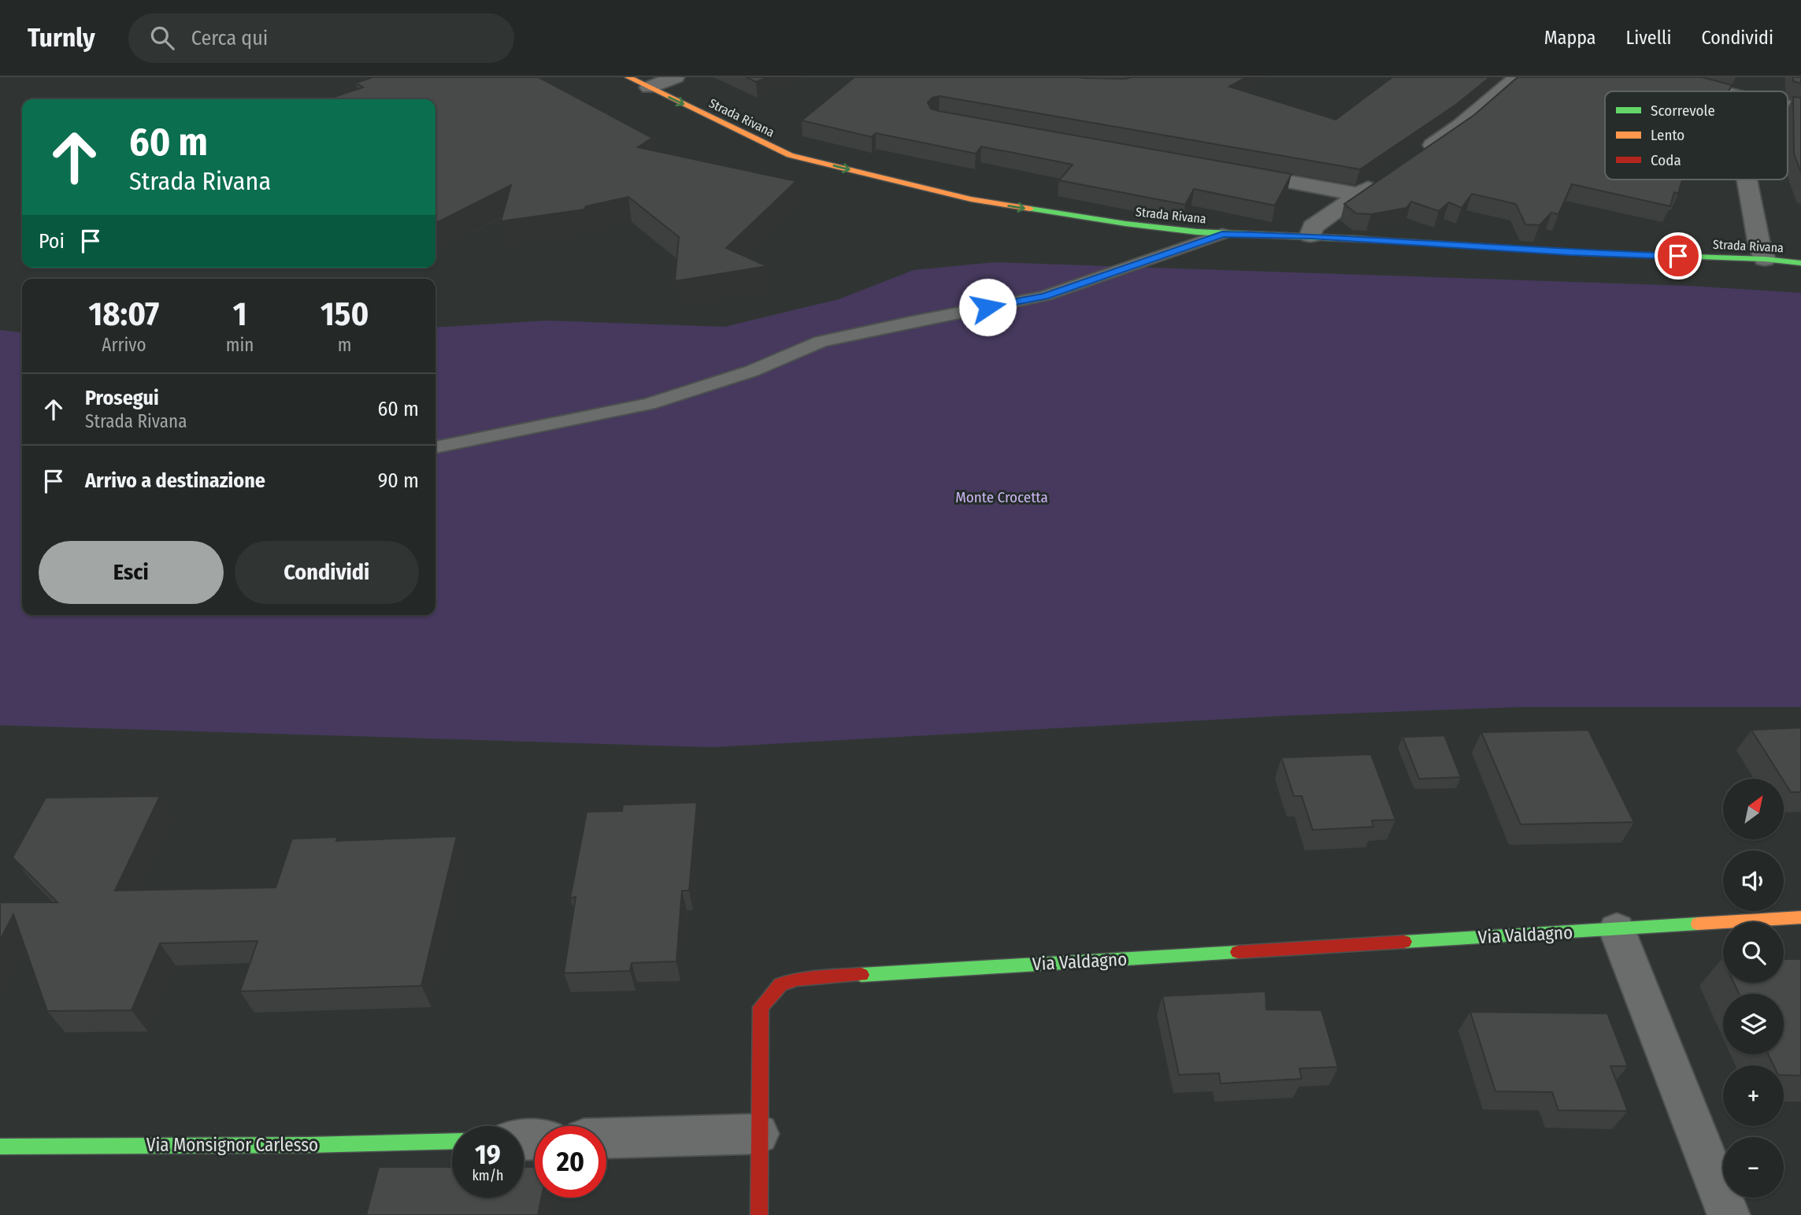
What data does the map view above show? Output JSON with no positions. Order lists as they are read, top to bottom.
{
  "streets": {
    "street": ["Strada Rivana", "Via Valdagno", "Via Monsignor Carlesso"]
  },
  "one_way": ["Strada Rivana"],
  "parks": ["Monte Crocetta"],
  "legend": ["Scorrevole", "Lento", "Coda"],
  "north": "top right",
  "page": {
    "header": "Turnly",
    "search": "Cerca qui",
    "nav": ["Mappa", "Livelli", "Condividi"],
    "turn": ["60 m", "Strada Rivana"],
    "then": "Poi",
    "eta": [
      "18:07",
      "Arrivo",
      "1",
      "min",
      "150",
      "m"
    ],
    "list": [
      {
        "name": "Prosegui",
        "note": "Strada Rivana",
        "value": "60 m"
      },
      {
        "name": "Arrivo a destinazione",
        "value": "90 m"
      }
    ],
    "buttons": ["Esci", "Condividi"],
    "map_buttons": ["+", "−"],
    "speed": "19 km/h",
    "limit": "20"
  }
}
